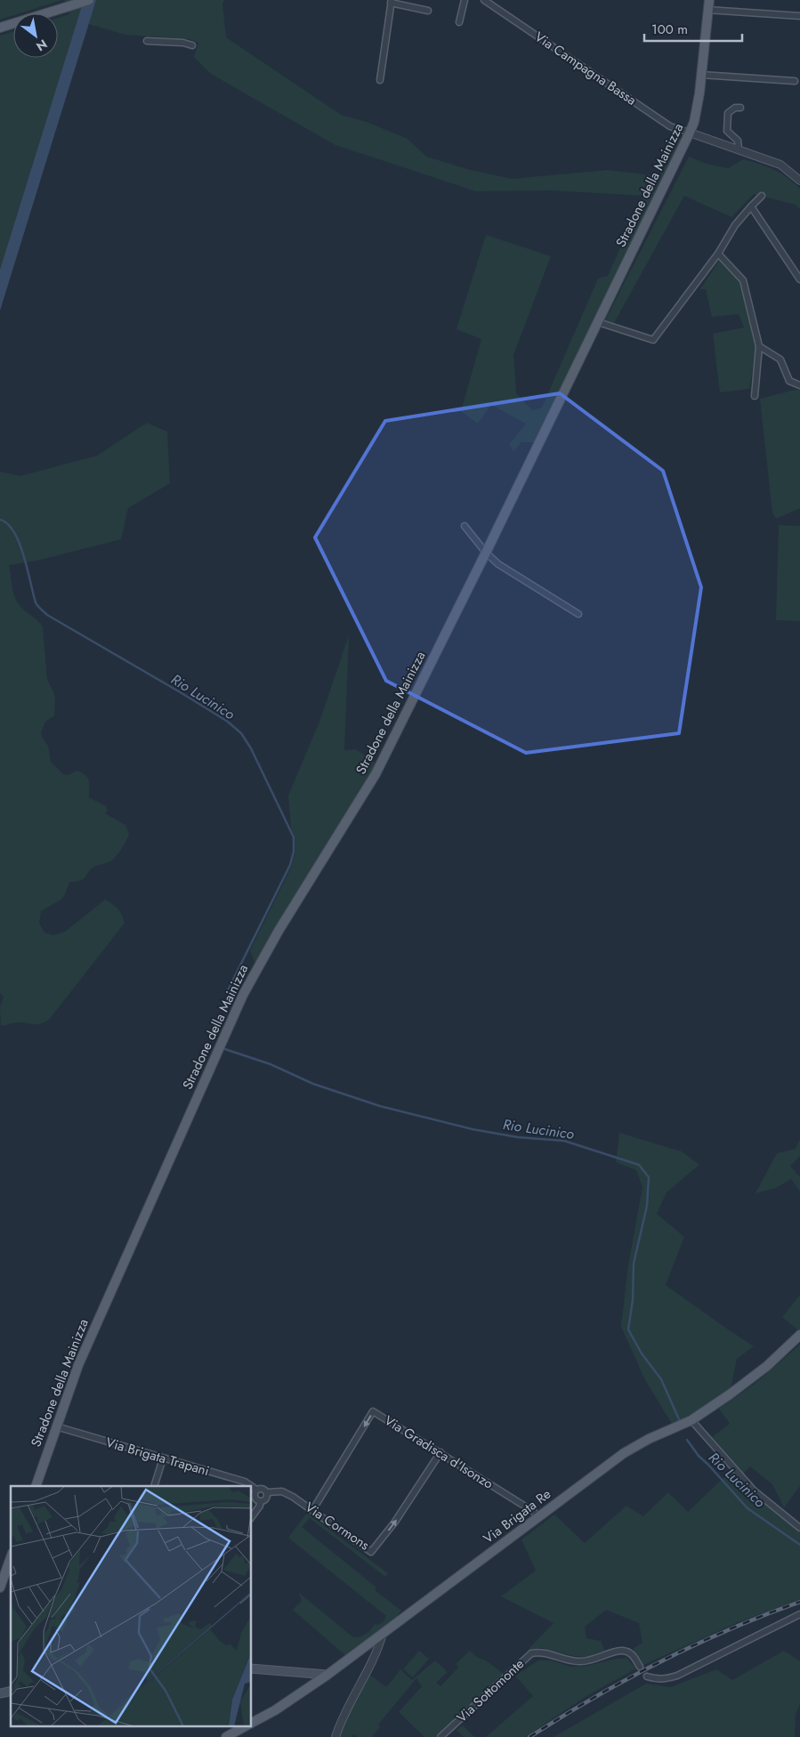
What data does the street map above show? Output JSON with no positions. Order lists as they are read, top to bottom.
{
  "streets": {
    "main road": ["Stradone della Mainizza", "Via Brigata Re"],
    "street": [
      "Via Campagna Bassa",
      "Via Gradisca d'Isonzo",
      "Via Brigata Trapani",
      "Via Cormons",
      "Via Sottomonte"
    ]
  },
  "crossings": [
    ["Via Campagna Bassa", "Stradone della Mainizza"],
    ["Stradone della Mainizza", "Via Brigata Trapani"],
    ["Via Gradisca d'Isonzo", "Via Cormons"],
    ["Via Brigata Trapani", "Via Cormons"]
  ],
  "water": ["Rio Lucinico"],
  "scale_bar": "100 m",
  "north": "bottom right"
}
